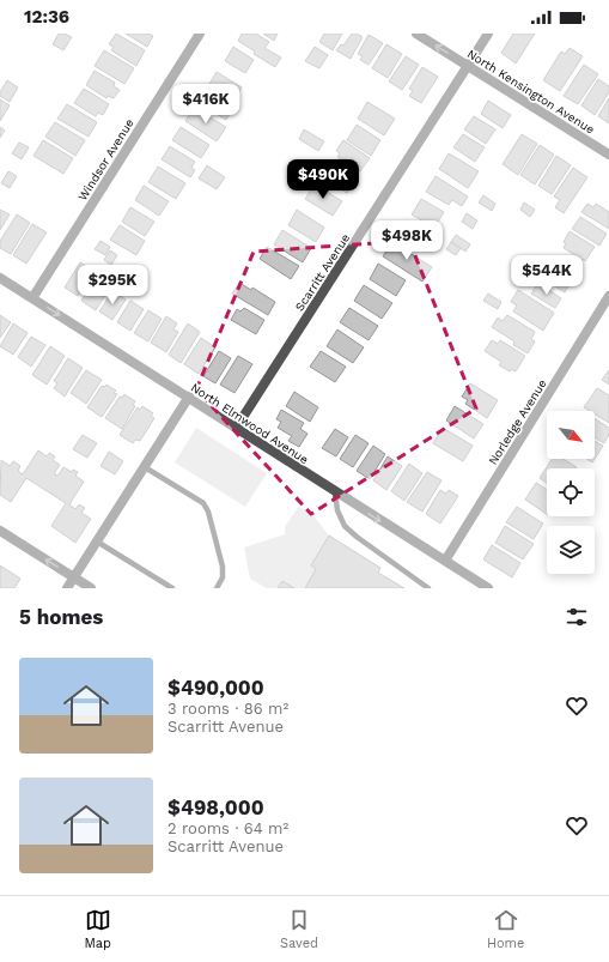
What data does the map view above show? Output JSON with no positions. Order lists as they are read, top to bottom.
{
  "streets": {
    "street": [
      "North Kensington Avenue",
      "Windsor Avenue",
      "Scarritt Avenue",
      "Norledge Avenue",
      "North Elmwood Avenue"
    ]
  },
  "crossings": [
    ["North Kensington Avenue", "Scarritt Avenue"],
    ["Windsor Avenue", "North Elmwood Avenue"],
    ["Scarritt Avenue", "North Elmwood Avenue"],
    ["Norledge Avenue", "North Elmwood Avenue"]
  ],
  "one_way": ["North Elmwood Avenue"],
  "north": "bottom right",
  "page": {
    "status": "12:36",
    "price": [
      "$416K",
      "$490K",
      "$498K",
      "$544K",
      "$295K"
    ],
    "heading": "5 homes",
    "list": [
      {
        "name": "$490,000",
        "note": "3 rooms · 86 m² · Scarritt Avenue"
      },
      {
        "name": "$498,000",
        "note": "2 rooms · 64 m² · Scarritt Avenue"
      }
    ],
    "tabs": ["Map", "Saved", "Home"]
  }
}
